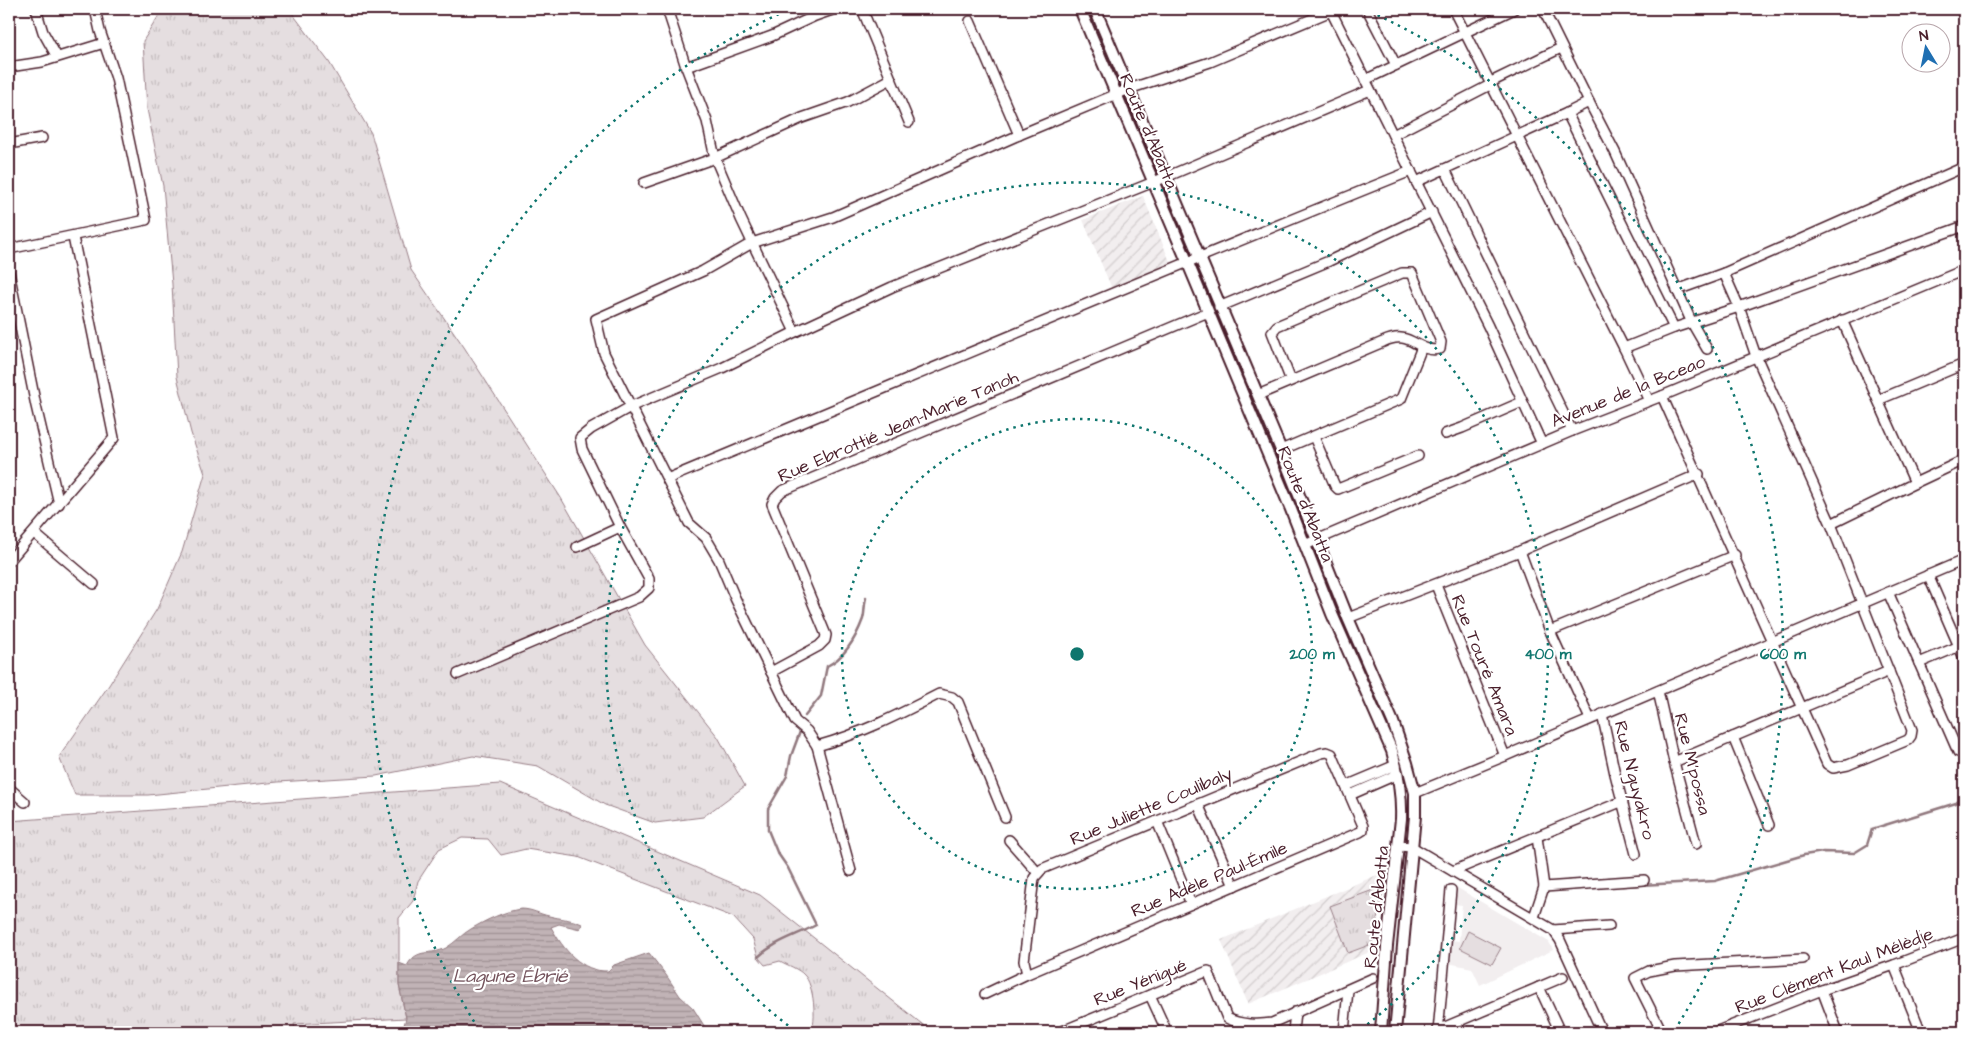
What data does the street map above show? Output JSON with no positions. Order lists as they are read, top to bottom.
{
  "streets": {
    "street": [
      "Route d'Abatta",
      "Avenue de la Bceao",
      "Rue Ebrottié Jean-Marie Tanoh",
      "Rue Touré Amara",
      "Rue M'possa",
      "Rue N'guyakro",
      "Rue Juliette Coulibaly",
      "Rue Adèle Paul-Émile",
      "Rue Clément Kaul Mélèdje",
      "Rue Yénigué"
    ]
  },
  "crossings": [
    ["Route d'Abatta", "Avenue de la Bceao"],
    ["Route d'Abatta", "Rue Ebrottié Jean-Marie Tanoh"],
    ["Rue Juliette Coulibaly", "Rue Adèle Paul-Émile"]
  ],
  "water": ["Lagune Ébrié"],
  "north": "top",
  "rings": ["200 m", "400 m", "600 m"]
}
